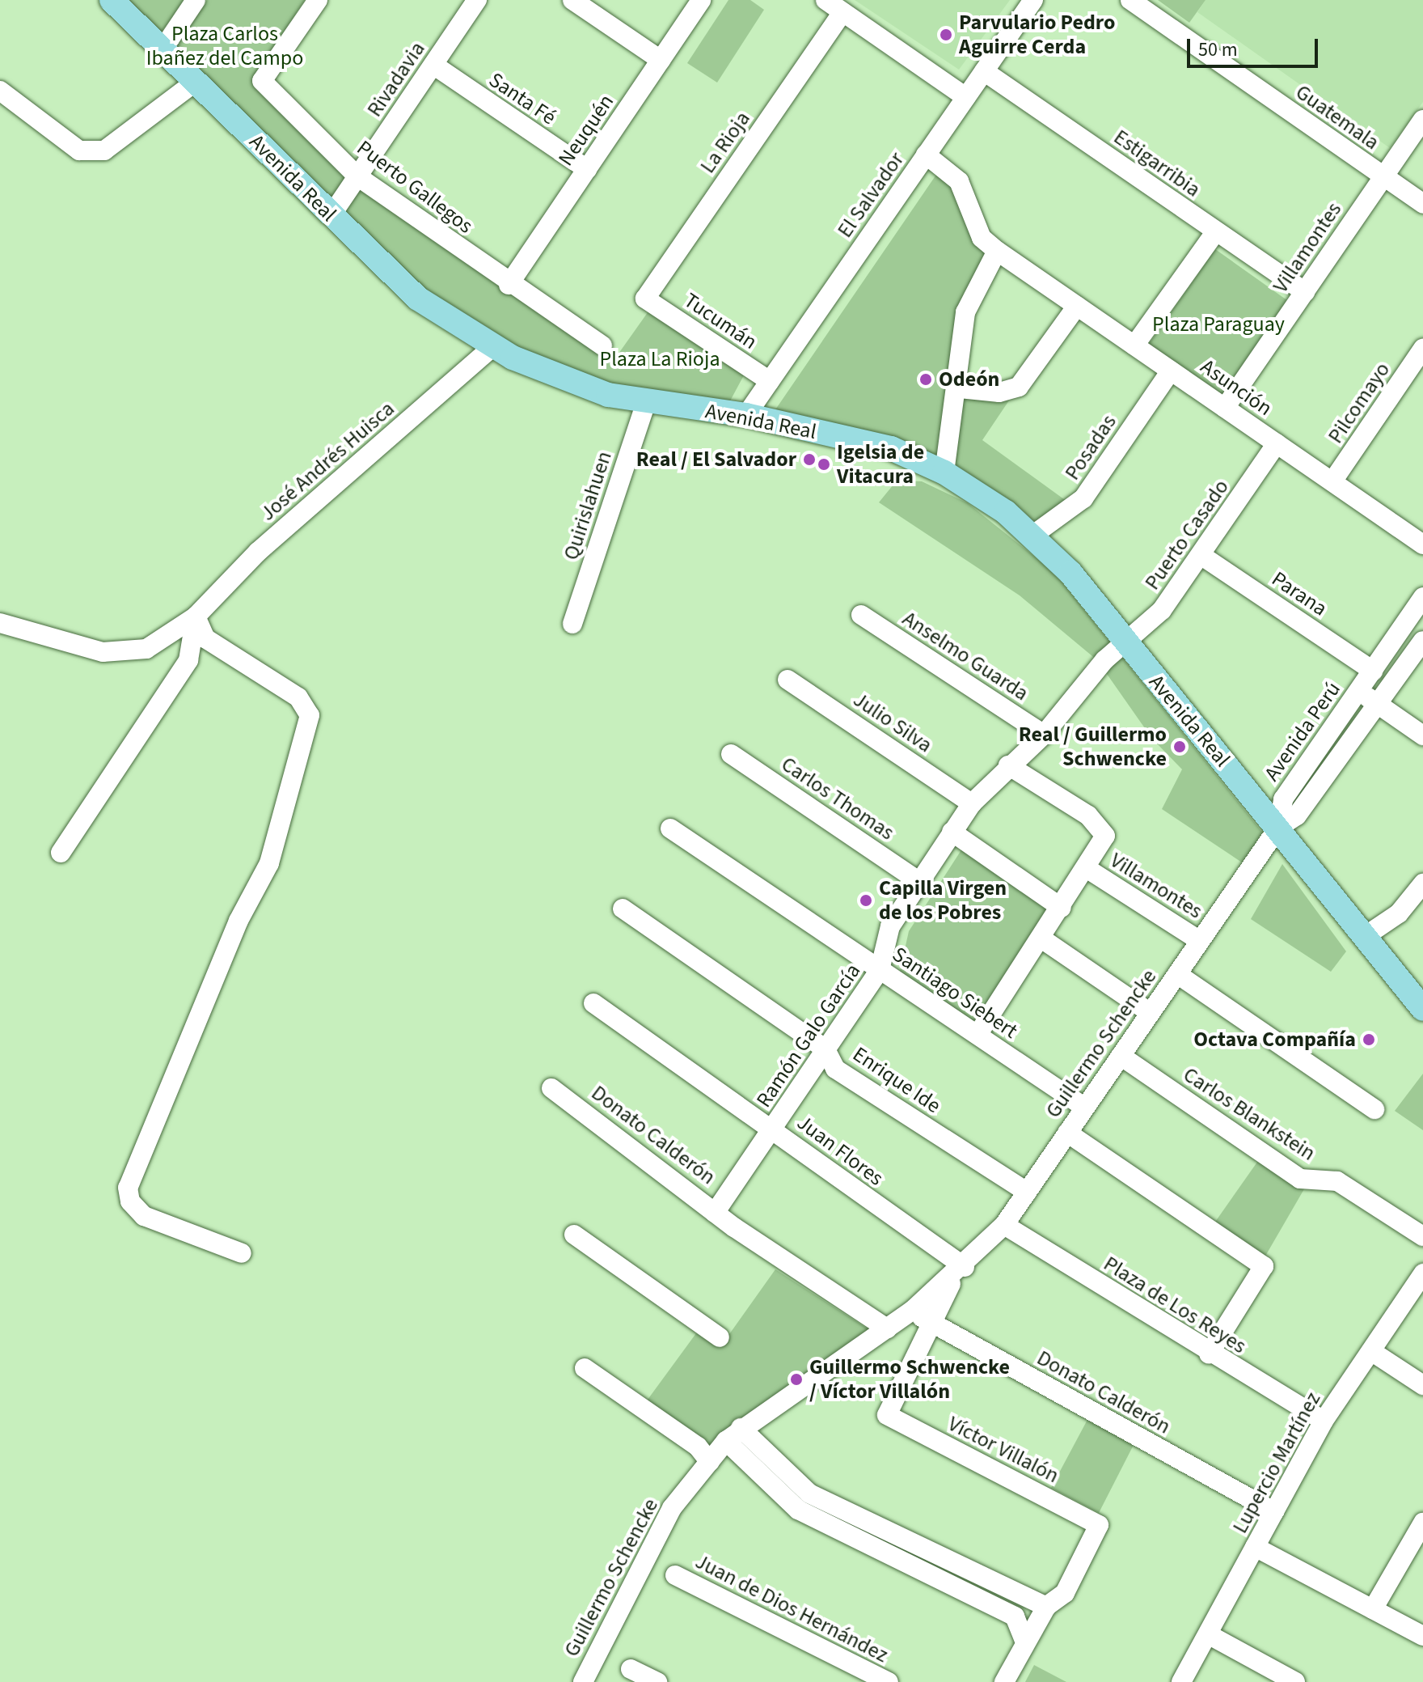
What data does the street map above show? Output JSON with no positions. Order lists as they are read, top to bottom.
{
  "streets": {
    "main road": ["Avenida Real"],
    "street": [
      "Rivadavia",
      "Santa Fé",
      "Guatemala",
      "Neuquén",
      "La Rioja",
      "Estigarribia",
      "Puerto Gallegos",
      "El Salvador",
      "Villamontes",
      "Tucumán",
      "Asunción",
      "Pilcomayo",
      "Posadas",
      "José Andrés Huisca",
      "Quirislahuen",
      "Puerto Casado",
      "Parana",
      "Anselmo Guarda",
      "Julio Silva",
      "Avenida Perú",
      "Carlos Thomas",
      "Santiago Siebert",
      "Ramón Galo García",
      "Guillermo Schencke",
      "Enrique Ide",
      "Carlos Blankstein",
      "Donato Calderón",
      "Juan Flores",
      "Plaza de Los Reyes",
      "Víctor Villalón",
      "Lupercio Martínez",
      "Juan de Dios Hernández"
    ]
  },
  "crossings": [
    ["Rivadavia", "Santa Fé"],
    ["Rivadavia", "Avenida Real"],
    ["Rivadavia", "Puerto Gallegos"],
    ["Santa Fé", "Neuquén"],
    ["Guatemala", "Villamontes"],
    ["Neuquén", "Puerto Gallegos"],
    ["La Rioja", "Tucumán"],
    ["Estigarribia", "El Salvador"],
    ["Estigarribia", "Villamontes"],
    ["Avenida Real", "El Salvador"],
    ["Avenida Real", "Posadas"],
    ["Avenida Real", "José Andrés Huisca"],
    ["Avenida Real", "Quirislahuen"],
    ["Avenida Real", "Puerto Casado"],
    ["Avenida Real", "Avenida Perú"],
    ["Avenida Real", "Ramón Galo García"],
    ["Avenida Real", "Guillermo Schencke"],
    ["El Salvador", "Tucumán"],
    ["El Salvador", "Asunción"],
    ["Villamontes", "Asunción"],
    ["Villamontes", "Guillermo Schencke"],
    ["Asunción", "Pilcomayo"],
    ["Asunción", "Posadas"],
    ["Asunción", "Puerto Casado"],
    ["Puerto Casado", "Parana"],
    ["Puerto Casado", "Ramón Galo García"],
    ["Parana", "Avenida Perú"],
    ["Anselmo Guarda", "Ramón Galo García"],
    ["Julio Silva", "Ramón Galo García"],
    ["Avenida Perú", "Guillermo Schencke"],
    ["Carlos Thomas", "Ramón Galo García"],
    ["Santiago Siebert", "Ramón Galo García"],
    ["Santiago Siebert", "Guillermo Schencke"],
    ["Ramón Galo García", "Enrique Ide"],
    ["Ramón Galo García", "Donato Calderón"],
    ["Ramón Galo García", "Juan Flores"],
    ["Guillermo Schencke", "Enrique Ide"],
    ["Guillermo Schencke", "Carlos Blankstein"],
    ["Guillermo Schencke", "Donato Calderón"],
    ["Guillermo Schencke", "Juan Flores"],
    ["Guillermo Schencke", "Plaza de Los Reyes"],
    ["Guillermo Schencke", "Víctor Villalón"],
    ["Donato Calderón", "Lupercio Martínez"],
    ["Plaza de Los Reyes", "Lupercio Martínez"]
  ],
  "parks": ["Plaza Carlos Ibañez del Campo", "Plaza Paraguay", "Plaza La Rioja"],
  "places": [
    "Parvulario Pedro Aguirre Cerda",
    "Odeón",
    "Real / El Salvador",
    "Igelsia de Vitacura",
    "Real / Guillermo Schwencke",
    "Capilla Virgen de los Pobres",
    "Octava Compañía",
    "Guillermo Schwencke / Víctor Villalón"
  ],
  "scale_bar": "50 m"
}
